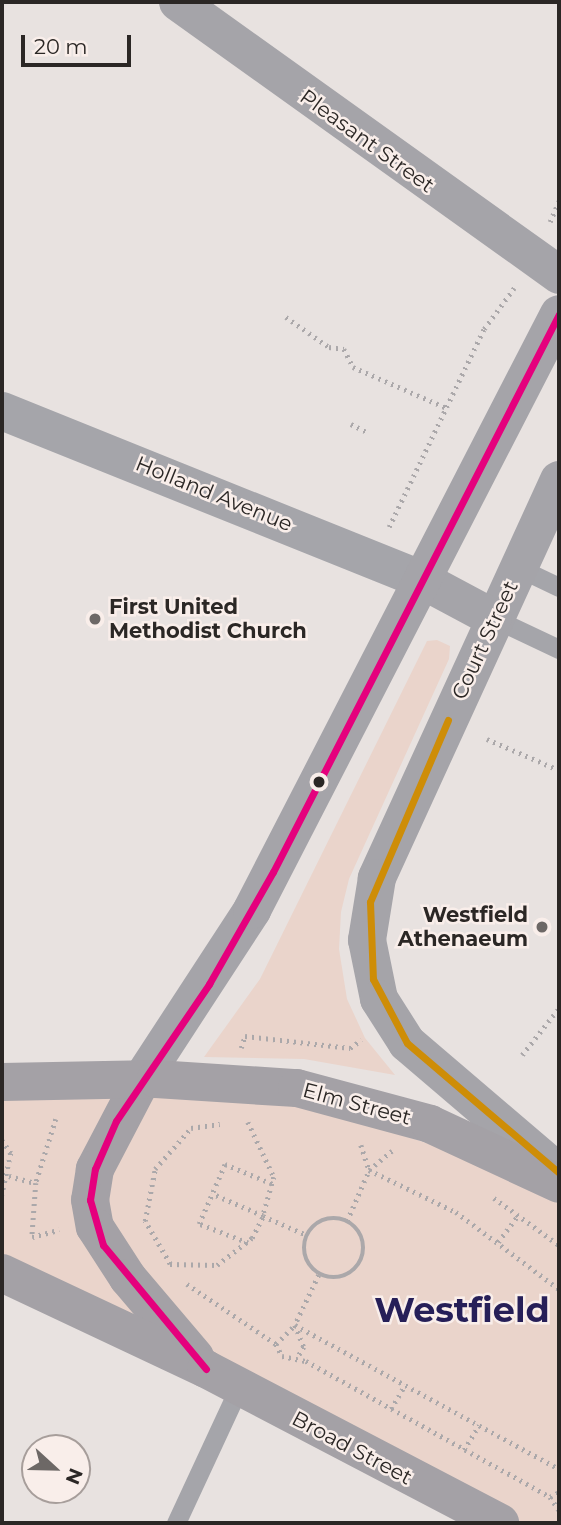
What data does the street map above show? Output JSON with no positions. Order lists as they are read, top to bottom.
{
  "streets": {
    "highway": ["Elm Street", "Broad Street"],
    "main road": ["Pleasant Street", "Court Street"],
    "street": ["Holland Avenue"]
  },
  "crossings": [
    ["Elm Street", "Broad Street"]
  ],
  "districts": ["Westfield"],
  "places": ["First United Methodist Church", "Westfield Athenaeum"],
  "scale_bar": "20 m",
  "north": "right"
}
